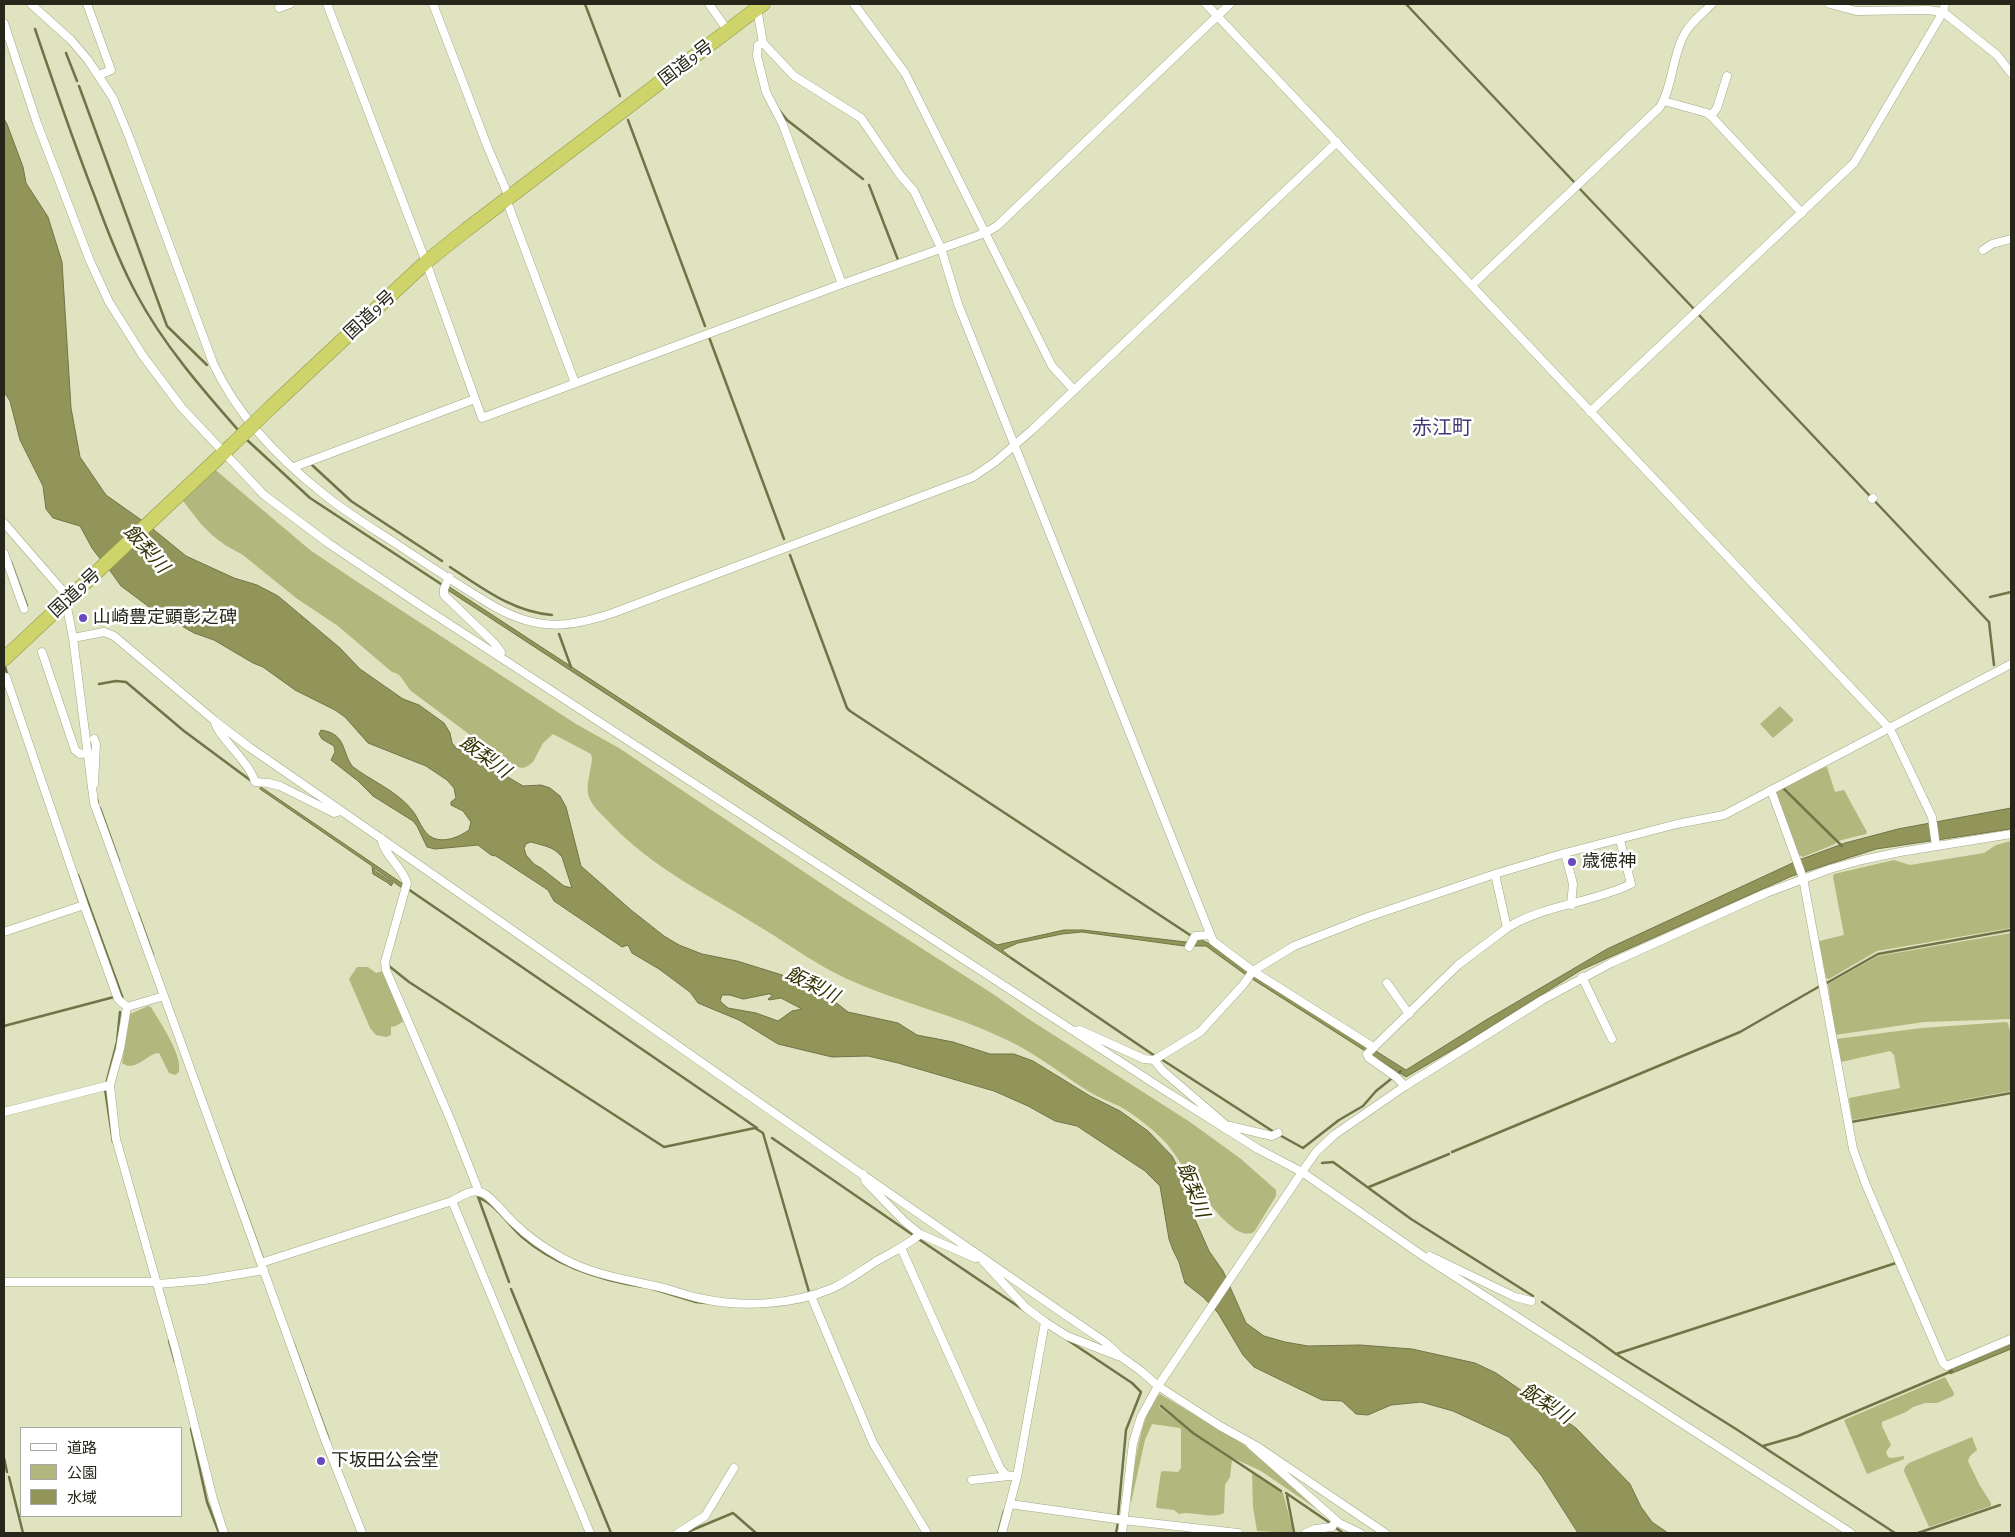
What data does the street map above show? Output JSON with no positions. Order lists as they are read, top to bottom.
{
  "streets": {
    "highway": ["国道9号"]
  },
  "districts": ["赤江町"],
  "water": ["飯梨川"],
  "places": ["山崎豊定顕彰之碑", "歳徳神", "下坂田公会堂"],
  "legend": ["道路", "公園", "水域"]
}
